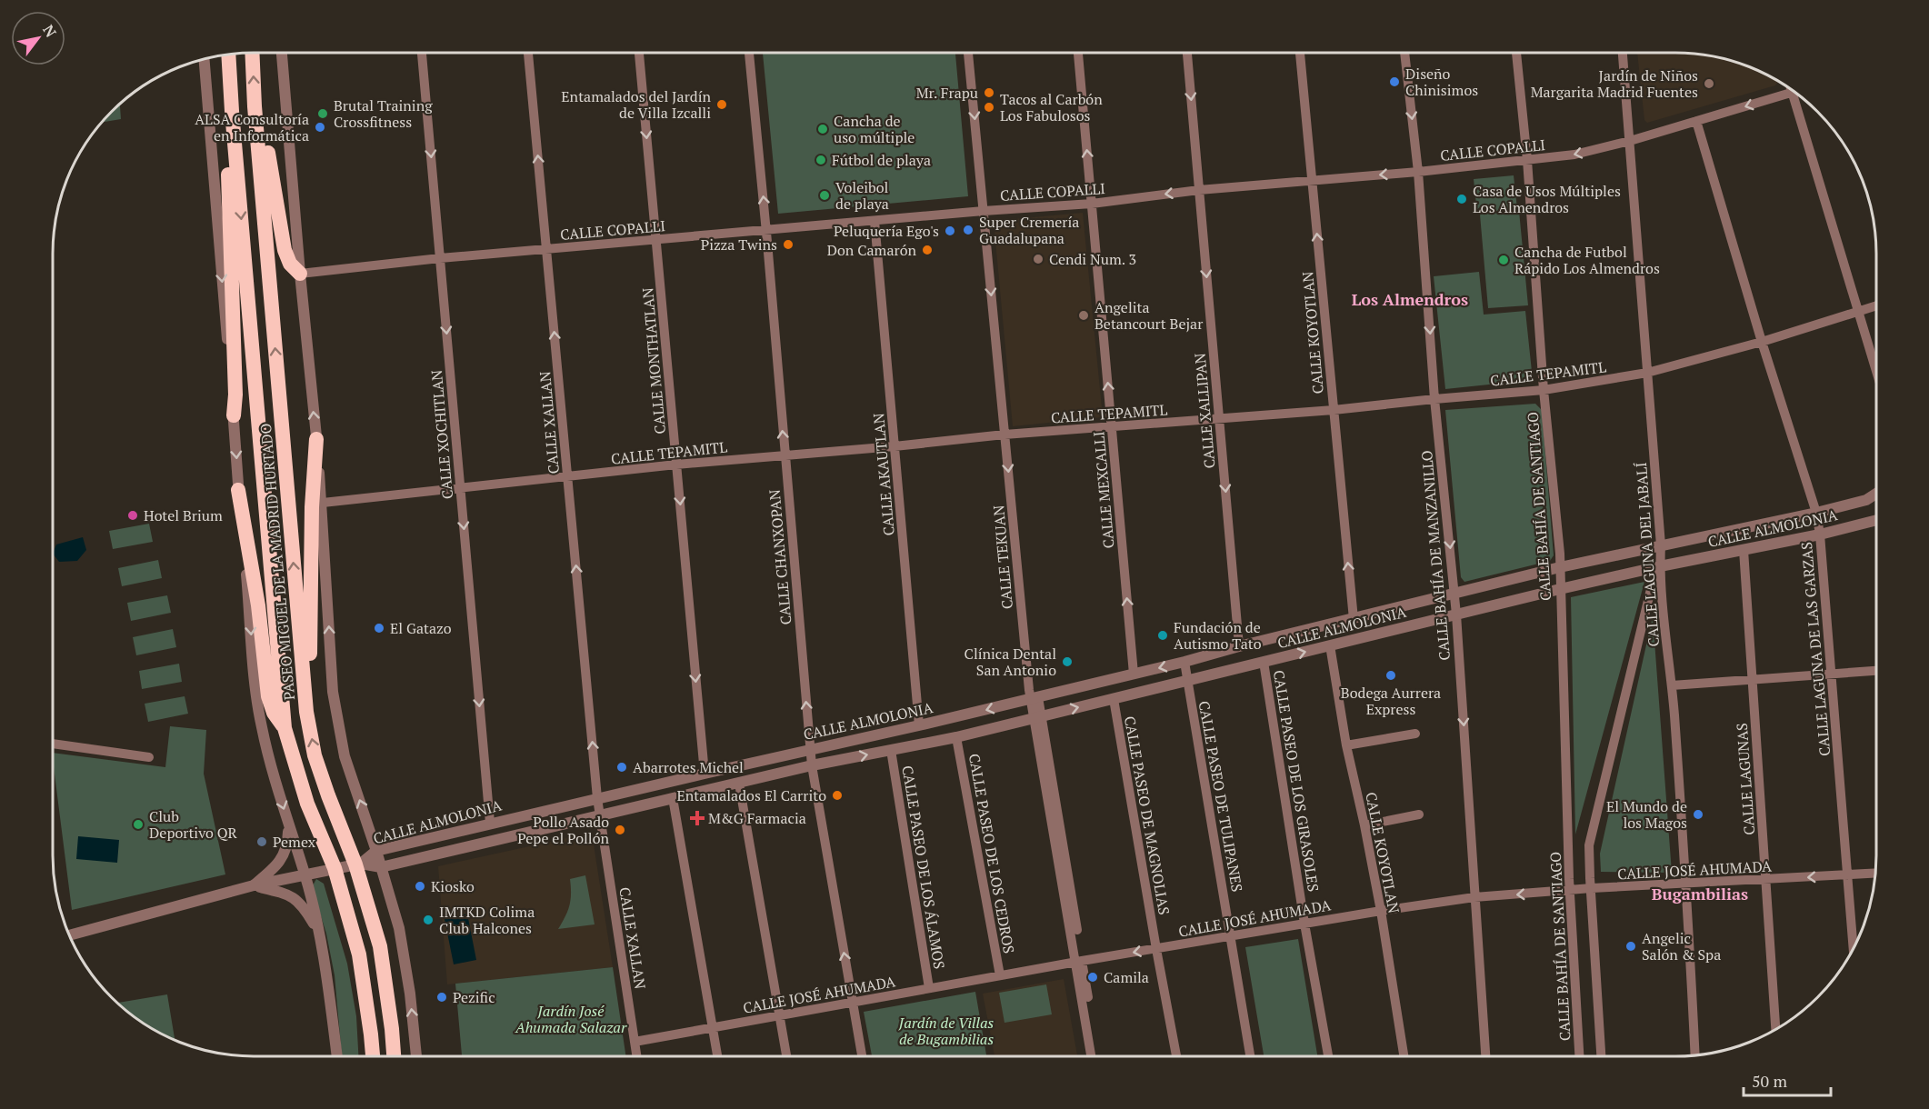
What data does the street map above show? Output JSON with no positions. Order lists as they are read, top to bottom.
{
  "streets": {
    "highway": ["PASEO MIGUEL DE LA MADRID HURTADO"],
    "street": [
      "CALLE COPALLI",
      "CALLE KOYOTLAN",
      "CALLE MONTHATLAN",
      "CALLE TEPAMITL",
      "CALLE XALLIPAN",
      "CALLE XALLAN",
      "CALLE XOCHITLAN",
      "CALLE AKAUTLAN",
      "CALLE MEXCALLI",
      "CALLE BAHÍA DE SANTIAGO",
      "CALLE ALMOLONIA",
      "CALLE LAGUNA DEL JABALÍ",
      "CALLE BAHÍA DE MANZANILLO",
      "CALLE CHANXOPAN",
      "CALLE TEKUAN",
      "CALLE LAGUNA DE LAS GARZAS",
      "CALLE LAGUNAS",
      "CALLE PASEO DE LOS GIRASOLES",
      "CALLE PASEO DE TULIPANES",
      "CALLE PASEO DE MAGNOLIAS",
      "CALLE PASEO DE LOS CEDROS",
      "CALLE PASEO DE LOS ÁLAMOS",
      "CALLE JOSÉ AHUMADA"
    ]
  },
  "crossings": [
    ["CALLE COPALLI", "CALLE KOYOTLAN"],
    ["CALLE COPALLI", "CALLE MONTHATLAN"],
    ["CALLE COPALLI", "CALLE XALLIPAN"],
    ["CALLE COPALLI", "CALLE XALLAN"],
    ["CALLE COPALLI", "CALLE XOCHITLAN"],
    ["CALLE COPALLI", "CALLE AKAUTLAN"],
    ["CALLE COPALLI", "CALLE MEXCALLI"],
    ["CALLE COPALLI", "CALLE BAHÍA DE SANTIAGO"],
    ["CALLE COPALLI", "CALLE LAGUNA DEL JABALÍ"],
    ["CALLE COPALLI", "CALLE BAHÍA DE MANZANILLO"],
    ["CALLE COPALLI", "CALLE CHANXOPAN"],
    ["CALLE COPALLI", "CALLE TEKUAN"],
    ["CALLE COPALLI", "CALLE LAGUNA DE LAS GARZAS"],
    ["CALLE KOYOTLAN", "CALLE TEPAMITL"],
    ["CALLE KOYOTLAN", "CALLE ALMOLONIA"],
    ["CALLE KOYOTLAN", "CALLE JOSÉ AHUMADA"],
    ["CALLE MONTHATLAN", "CALLE TEPAMITL"],
    ["CALLE MONTHATLAN", "CALLE ALMOLONIA"],
    ["CALLE TEPAMITL", "CALLE XALLIPAN"],
    ["CALLE TEPAMITL", "CALLE XALLAN"],
    ["CALLE TEPAMITL", "CALLE XOCHITLAN"],
    ["CALLE TEPAMITL", "CALLE AKAUTLAN"],
    ["CALLE TEPAMITL", "CALLE MEXCALLI"],
    ["CALLE TEPAMITL", "CALLE BAHÍA DE SANTIAGO"],
    ["CALLE TEPAMITL", "CALLE LAGUNA DEL JABALÍ"],
    ["CALLE TEPAMITL", "CALLE BAHÍA DE MANZANILLO"],
    ["CALLE TEPAMITL", "CALLE CHANXOPAN"],
    ["CALLE TEPAMITL", "CALLE TEKUAN"],
    ["CALLE TEPAMITL", "CALLE LAGUNA DE LAS GARZAS"],
    ["CALLE XALLIPAN", "CALLE ALMOLONIA"],
    ["CALLE XALLAN", "CALLE ALMOLONIA"],
    ["CALLE XALLAN", "CALLE JOSÉ AHUMADA"],
    ["CALLE XOCHITLAN", "CALLE ALMOLONIA"],
    ["CALLE AKAUTLAN", "CALLE ALMOLONIA"],
    ["CALLE MEXCALLI", "CALLE ALMOLONIA"],
    ["CALLE BAHÍA DE SANTIAGO", "CALLE ALMOLONIA"],
    ["CALLE BAHÍA DE SANTIAGO", "CALLE JOSÉ AHUMADA"],
    ["CALLE ALMOLONIA", "CALLE LAGUNA DEL JABALÍ"],
    ["CALLE ALMOLONIA", "CALLE BAHÍA DE MANZANILLO"],
    ["CALLE ALMOLONIA", "CALLE CHANXOPAN"],
    ["CALLE ALMOLONIA", "CALLE TEKUAN"],
    ["CALLE ALMOLONIA", "PASEO MIGUEL DE LA MADRID HURTADO"],
    ["CALLE ALMOLONIA", "CALLE LAGUNA DE LAS GARZAS"],
    ["CALLE ALMOLONIA", "CALLE LAGUNAS"],
    ["CALLE ALMOLONIA", "CALLE PASEO DE LOS GIRASOLES"],
    ["CALLE ALMOLONIA", "CALLE PASEO DE TULIPANES"],
    ["CALLE ALMOLONIA", "CALLE PASEO DE MAGNOLIAS"],
    ["CALLE ALMOLONIA", "CALLE PASEO DE LOS CEDROS"],
    ["CALLE ALMOLONIA", "CALLE PASEO DE LOS ÁLAMOS"],
    ["CALLE LAGUNA DEL JABALÍ", "CALLE JOSÉ AHUMADA"],
    ["CALLE BAHÍA DE MANZANILLO", "CALLE JOSÉ AHUMADA"],
    ["CALLE CHANXOPAN", "CALLE JOSÉ AHUMADA"],
    ["CALLE TEKUAN", "CALLE JOSÉ AHUMADA"],
    ["CALLE LAGUNA DE LAS GARZAS", "CALLE JOSÉ AHUMADA"],
    ["CALLE LAGUNAS", "CALLE JOSÉ AHUMADA"],
    ["CALLE PASEO DE LOS GIRASOLES", "CALLE JOSÉ AHUMADA"],
    ["CALLE PASEO DE TULIPANES", "CALLE JOSÉ AHUMADA"],
    ["CALLE PASEO DE MAGNOLIAS", "CALLE JOSÉ AHUMADA"],
    ["CALLE PASEO DE LOS CEDROS", "CALLE JOSÉ AHUMADA"],
    ["CALLE PASEO DE LOS ÁLAMOS", "CALLE JOSÉ AHUMADA"]
  ],
  "one_way": [
    "CALLE KOYOTLAN",
    "CALLE MONTHATLAN",
    "CALLE XALLIPAN",
    "CALLE XALLAN",
    "CALLE XOCHITLAN",
    "CALLE MEXCALLI",
    "CALLE BAHÍA DE MANZANILLO",
    "CALLE CHANXOPAN",
    "CALLE TEKUAN"
  ],
  "districts": ["Los Almendros", "Bugambilias"],
  "parks": ["Jardín José Ahumada Salazar", "Jardín de Villas de Bugambilias"],
  "places": {
    "other": [
      "Diseño Chinisimos",
      "Jardín de Niños Margarita Madrid Fuentes",
      "Mr. Frapu",
      "Entamalados del Jardín de Villa Izcalli",
      "Tacos al Carbón Los Fabulosos",
      "Brutal Training Crossfitness",
      "ALSA Consultoría en Informática",
      "Cancha de uso múltiple",
      "Fútbol de playa",
      "Voleibol de playa",
      "Casa de Usos Múltiples Los Almendros",
      "Super Cremería Guadalupana",
      "Peluquería Ego's",
      "Pizza Twins",
      "Don Camarón",
      "Cendi Num. 3",
      "Cancha de Futbol Rápido Los Almendros",
      "Angelita Betancourt Bejar",
      "Hotel Brium",
      "El Gatazo",
      "Fundación de Autismo Tato",
      "Clínica Dental San Antonio",
      "Bodega Aurrera Express",
      "Abarrotes Michel",
      "Entamalados El Carrito",
      "El Mundo de los Magos",
      "Club Deportivo QR",
      "Pollo Asado Pepe el Pollón",
      "Pemex",
      "Kiosko",
      "IMTKD Colima Club Halcones",
      "Angelic Salón & Spa",
      "Camila",
      "Pezific"
    ],
    "health": ["M&G Farmacia"]
  },
  "scale_bar": "50 m",
  "north": "top right"
}
